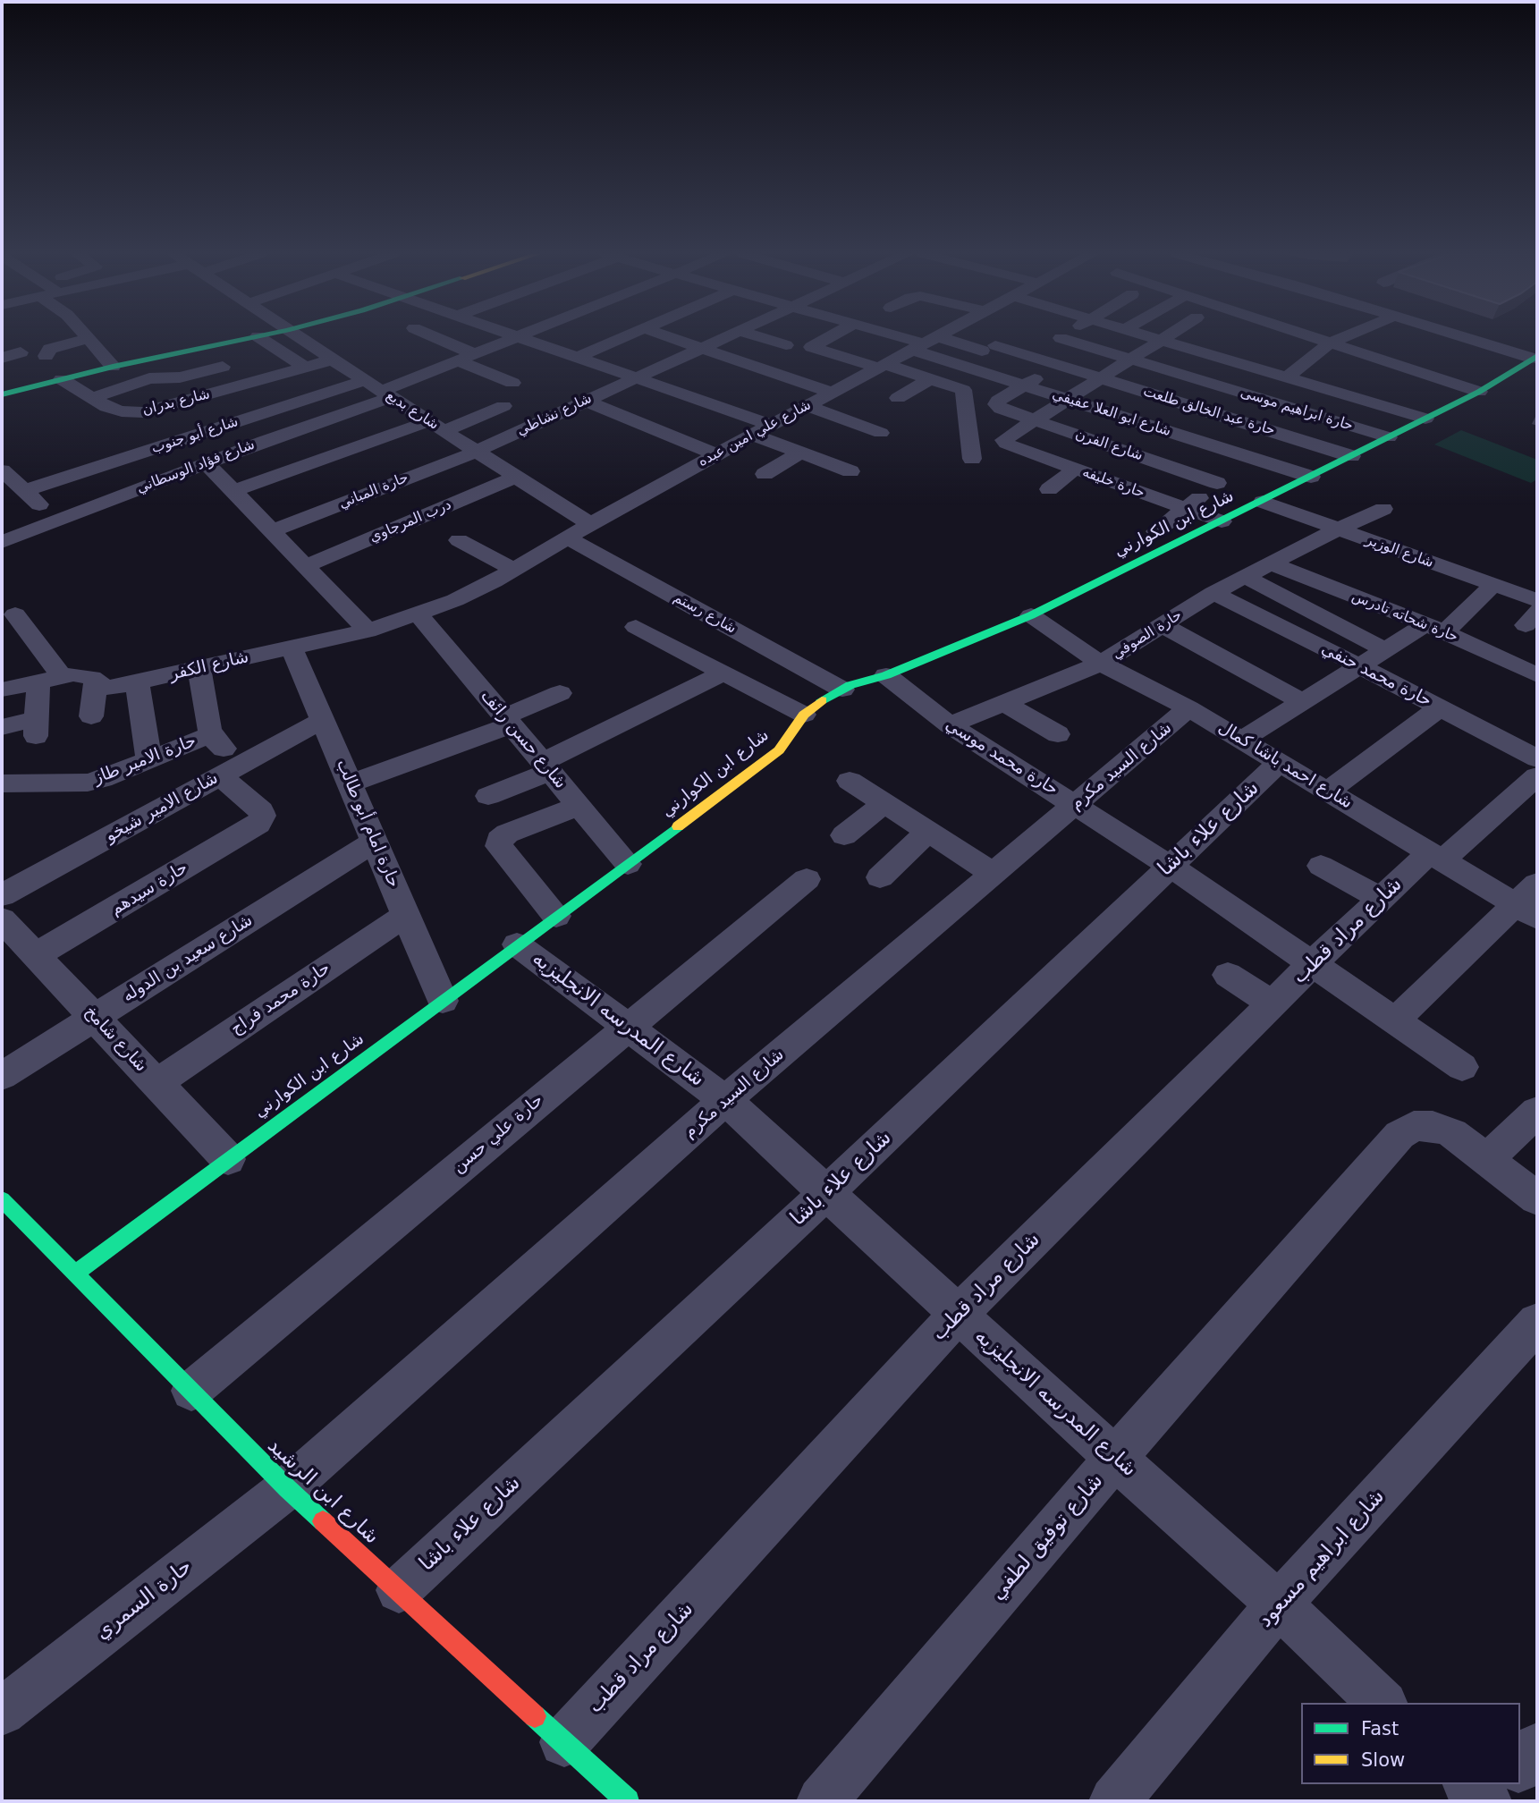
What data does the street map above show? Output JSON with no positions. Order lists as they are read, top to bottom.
{
  "streets": {
    "street": [
      "شارع بدران",
      "حارة ابراهيم موسى",
      "شارع بديع",
      "حارة عبد الخالق طلعت",
      "شارع ابو العلا عفيفي",
      "شارع نشاطي",
      "شارع علي امين عبده",
      "شارع أبو جنوب",
      "شارع الفرن",
      "شارع فؤاد الوسطاني",
      "حارة خليفه",
      "حارة المباني",
      "درب المرجاوي",
      "شارع ابن الكوارني",
      "شارع الوزير",
      "شارع رستم",
      "حارة شحاته تادرس",
      "حارة الصوفي",
      "شارع الكفر",
      "حارة محمد حنفي",
      "شارع حسن رائف",
      "حارة محمد موسي",
      "حارة الامير طاز",
      "شارع احمد باشا كمال",
      "شارع السيد مكرم",
      "شارع الامير شيخو",
      "حارة امام أبو طالب",
      "شارع علاء باشا",
      "حارة سيدهم",
      "شارع مراد قطب",
      "شارع سعيد بن الدوله",
      "حارة محمد فراج",
      "شارع المدرسه الانجليزيه",
      "شارع شامخ",
      "حارة علي حسن",
      "شارع ابن الرشيد",
      "شارع توفيق لطفي",
      "شارع ابراهيم مسعود",
      "حارة السمري"
    ]
  },
  "crossings": [
    ["شارع بدران", "شارع بديع"],
    ["حارة ابراهيم موسى", "شارع ابن الكوارني"],
    ["شارع بديع", "شارع نشاطي"],
    ["شارع بديع", "شارع علي امين عبده"],
    ["شارع بديع", "شارع أبو جنوب"],
    ["شارع بديع", "شارع فؤاد الوسطاني"],
    ["شارع بديع", "حارة المباني"],
    ["شارع بديع", "درب المرجاوي"],
    ["حارة عبد الخالق طلعت", "شارع ابو العلا عفيفي"],
    ["حارة عبد الخالق طلعت", "شارع علي امين عبده"],
    ["حارة عبد الخالق طلعت", "شارع ابن الكوارني"],
    ["شارع ابو العلا عفيفي", "شارع علي امين عبده"],
    ["شارع ابو العلا عفيفي", "شارع الفرن"],
    ["شارع ابو العلا عفيفي", "شارع ابن الكوارني"],
    ["شارع نشاطي", "حارة المباني"],
    ["شارع علي امين عبده", "شارع رستم"],
    ["شارع علي امين عبده", "شارع الكفر"],
    ["شارع علي امين عبده", "شارع حسن رائف"],
    ["شارع الفرن", "حارة خليفه"],
    ["حارة خليفه", "شارع ابن الكوارني"],
    ["شارع ابن الكوارني", "شارع الوزير"],
    ["شارع ابن الكوارني", "شارع رستم"],
    ["شارع ابن الكوارني", "شارع حسن رائف"],
    ["شارع ابن الكوارني", "حارة محمد موسي"],
    ["شارع ابن الكوارني", "شارع احمد باشا كمال"],
    ["شارع ابن الكوارني", "حارة امام أبو طالب"],
    ["شارع ابن الكوارني", "شارع المدرسه الانجليزيه"],
    ["شارع ابن الكوارني", "شارع شامخ"],
    ["شارع ابن الكوارني", "شارع ابن الرشيد"],
    ["شارع الوزير", "حارة الصوفي"],
    ["حارة شحاته تادرس", "حارة الصوفي"],
    ["حارة الصوفي", "حارة محمد حنفي"],
    ["حارة الصوفي", "حارة محمد موسي"],
    ["حارة الصوفي", "شارع احمد باشا كمال"],
    ["شارع الكفر", "شارع حسن رائف"],
    ["شارع الكفر", "حارة امام أبو طالب"],
    ["حارة محمد موسي", "شارع السيد مكرم"],
    ["حارة محمد موسي", "شارع علاء باشا"],
    ["حارة محمد موسي", "شارع مراد قطب"],
    ["شارع احمد باشا كمال", "شارع السيد مكرم"],
    ["شارع احمد باشا كمال", "شارع علاء باشا"],
    ["شارع احمد باشا كمال", "شارع مراد قطب"],
    ["شارع السيد مكرم", "شارع المدرسه الانجليزيه"],
    ["شارع السيد مكرم", "شارع ابن الرشيد"],
    ["شارع السيد مكرم", "حارة السمري"],
    ["شارع الامير شيخو", "حارة امام أبو طالب"],
    ["شارع الامير شيخو", "حارة سيدهم"],
    ["حارة امام أبو طالب", "شارع سعيد بن الدوله"],
    ["حارة امام أبو طالب", "حارة محمد فراج"],
    ["شارع علاء باشا", "شارع المدرسه الانجليزيه"],
    ["شارع علاء باشا", "شارع ابن الرشيد"],
    ["حارة سيدهم", "شارع شامخ"],
    ["شارع مراد قطب", "شارع المدرسه الانجليزيه"],
    ["شارع مراد قطب", "شارع ابن الرشيد"],
    ["شارع سعيد بن الدوله", "شارع شامخ"],
    ["حارة محمد فراج", "شارع شامخ"],
    ["شارع المدرسه الانجليزيه", "حارة علي حسن"],
    ["شارع المدرسه الانجليزيه", "شارع توفيق لطفي"],
    ["شارع المدرسه الانجليزيه", "شارع ابراهيم مسعود"],
    ["حارة علي حسن", "شارع ابن الرشيد"],
    ["شارع ابن الرشيد", "حارة السمري"]
  ],
  "legend": ["Fast", "Slow"]
}
